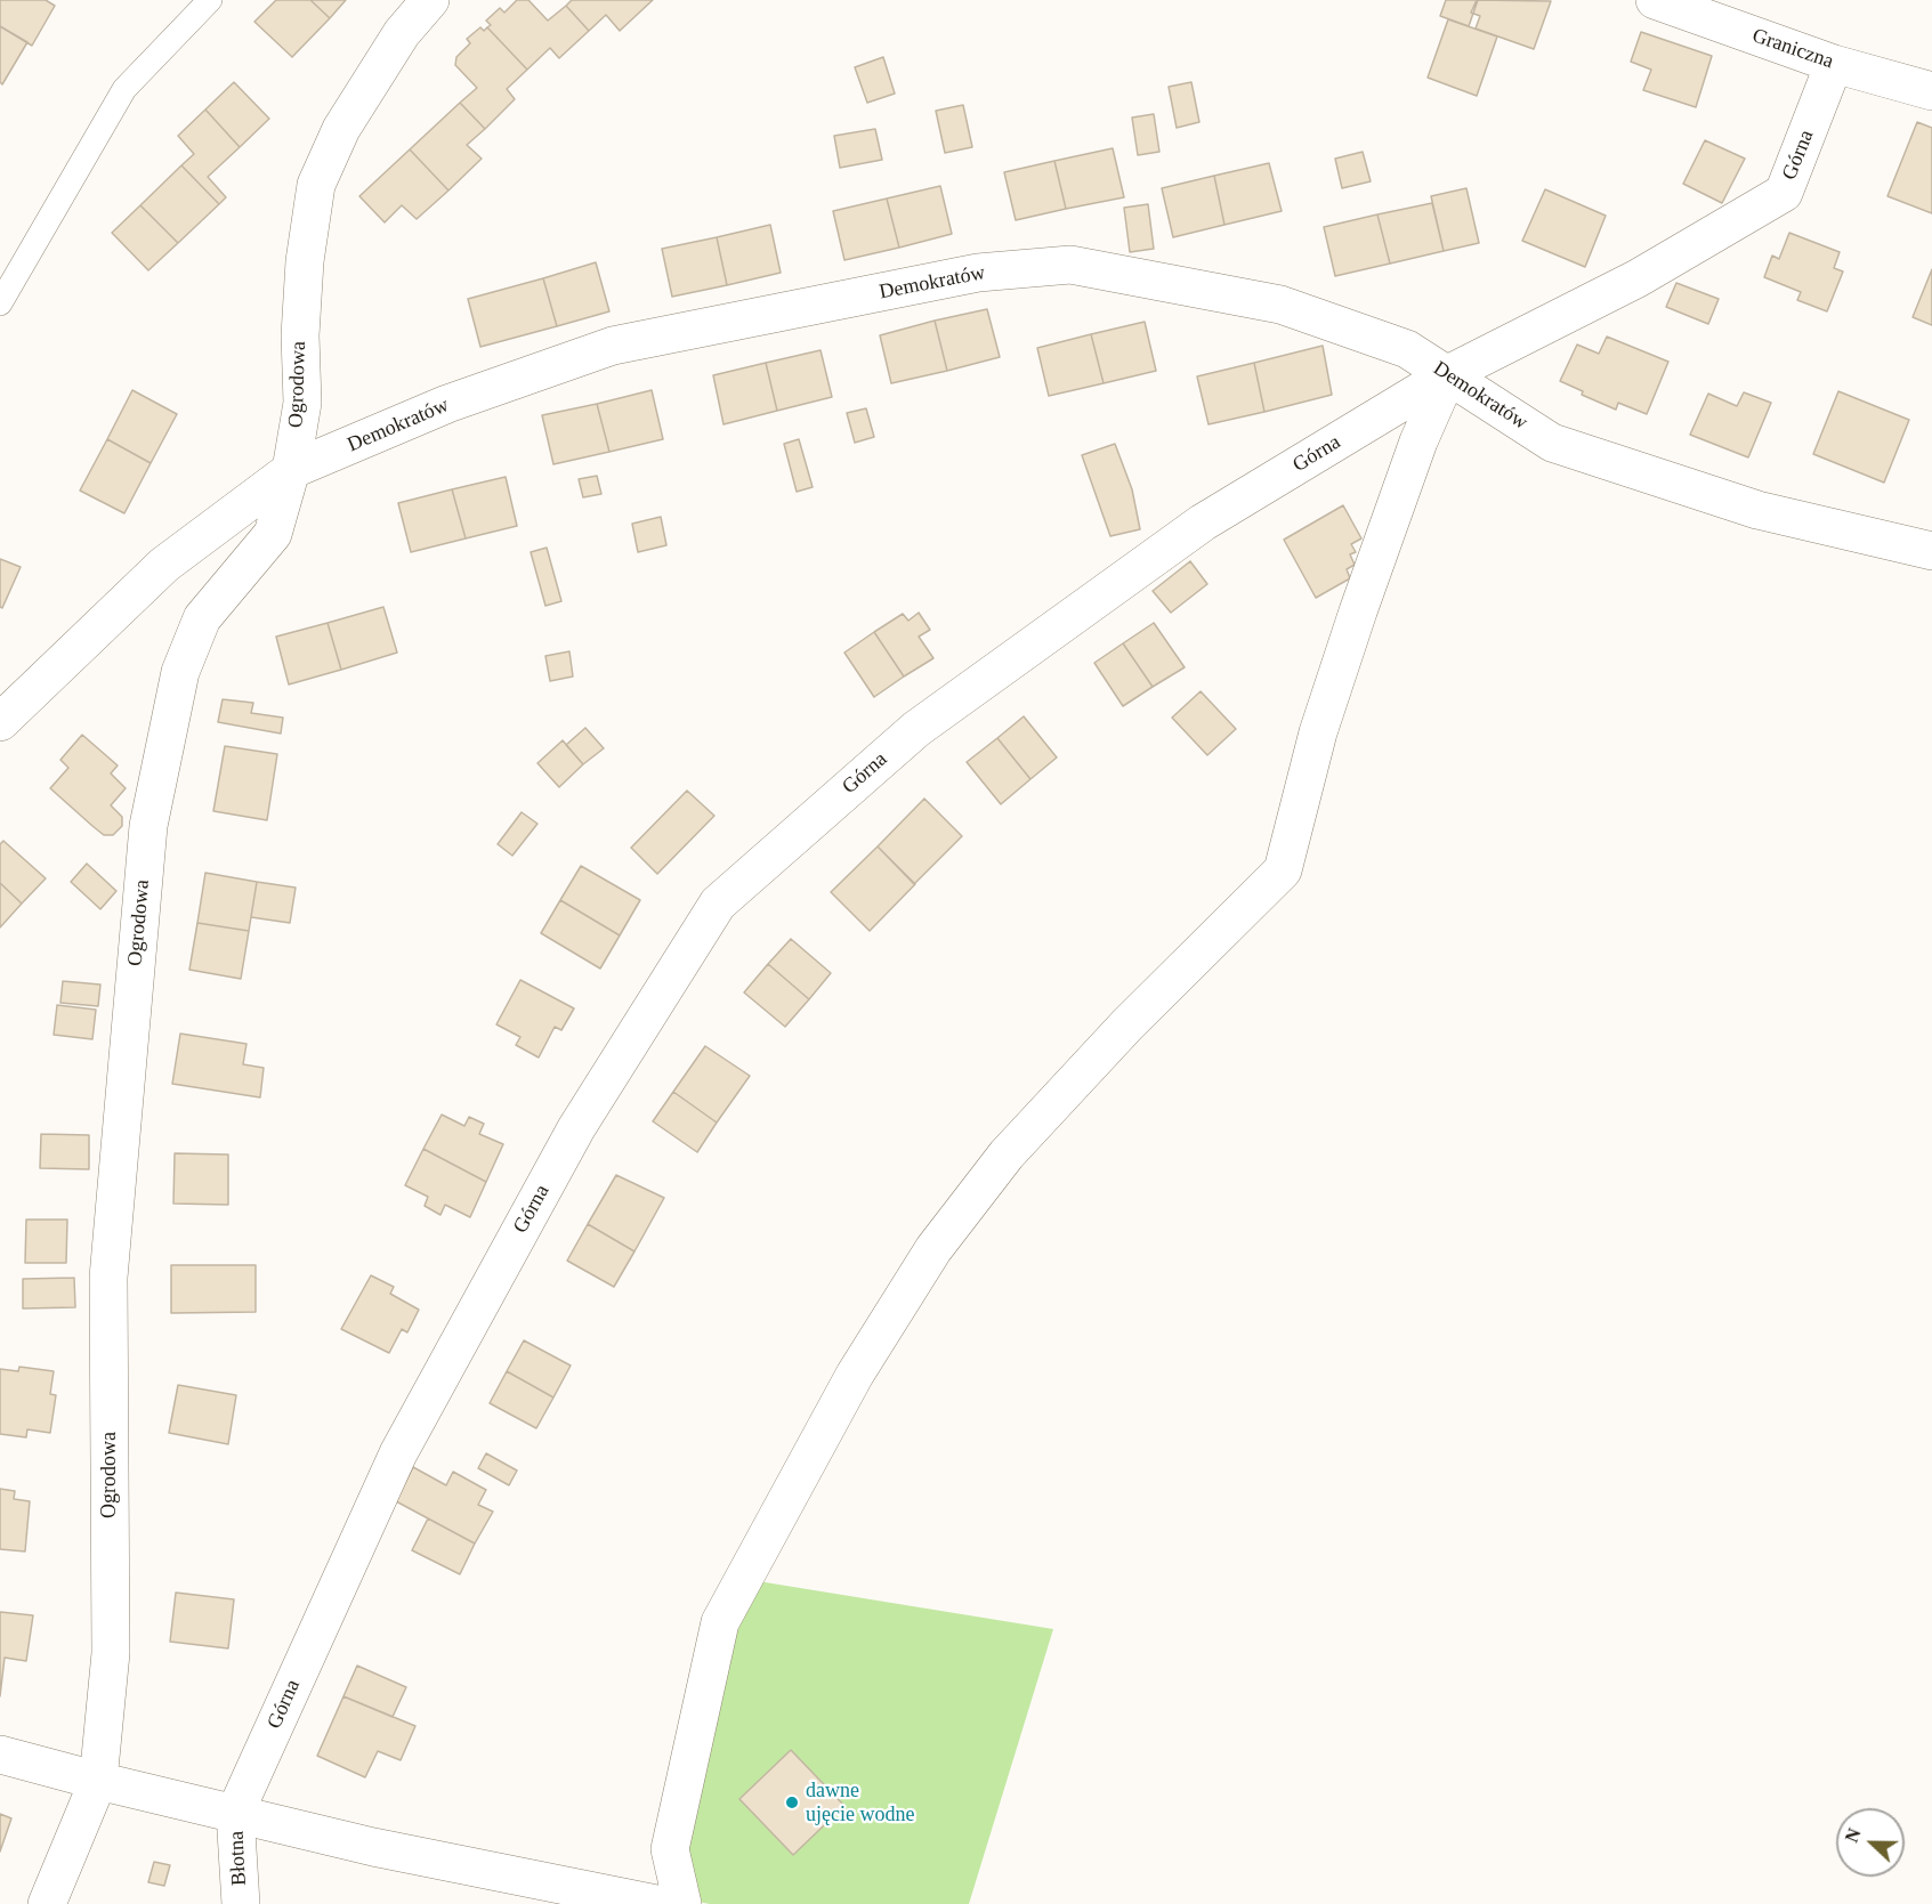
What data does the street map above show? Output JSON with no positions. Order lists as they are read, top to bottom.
{
  "streets": {
    "street": [
      "Graniczna",
      "Górna",
      "Demokratów",
      "Ogrodowa",
      "Błotna"
    ]
  },
  "crossings": [
    ["Graniczna", "Górna"],
    ["Górna", "Demokratów"],
    ["Górna", "Błotna"],
    ["Demokratów", "Ogrodowa"]
  ],
  "places": ["dawne ujęcie wodne"],
  "north": "left"
}
